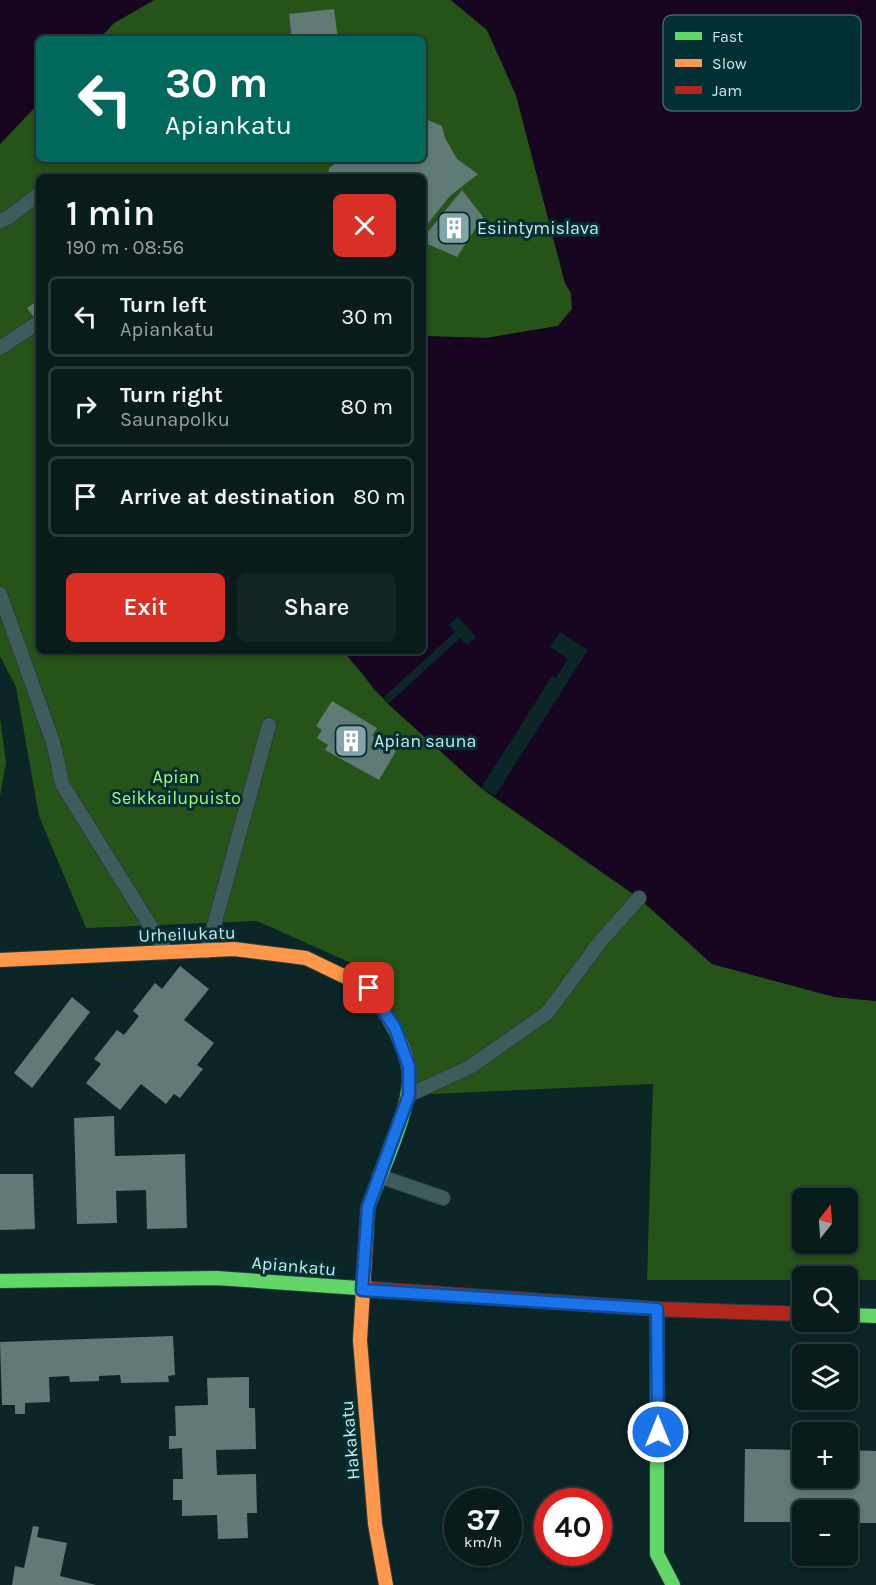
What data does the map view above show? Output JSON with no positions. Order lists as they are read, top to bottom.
{
  "streets": {
    "street": ["Urheilukatu", "Apiankatu", "Hakakatu"]
  },
  "crossings": [
    ["Urheilukatu", "Hakakatu"],
    ["Apiankatu", "Hakakatu"]
  ],
  "parks": ["Apian Seikkailupuisto"],
  "places": {
    "building": ["Esiintymislava", "Apian sauna"]
  },
  "legend": ["Fast", "Slow", "Jam"],
  "north": "top",
  "page": {
    "turn": ["30 m", "Apiankatu"],
    "heading": ["1 min", "190 m · 08:56"],
    "list": [
      {
        "name": "Turn left",
        "note": "Apiankatu",
        "value": "30 m"
      },
      {
        "name": "Turn right",
        "note": "Saunapolku",
        "value": "80 m"
      },
      {
        "name": "Arrive at destination",
        "value": "80 m"
      }
    ],
    "buttons": ["Exit", "Share"],
    "map_buttons": ["+", "−"],
    "speed": "37 km/h",
    "limit": "40"
  }
}
